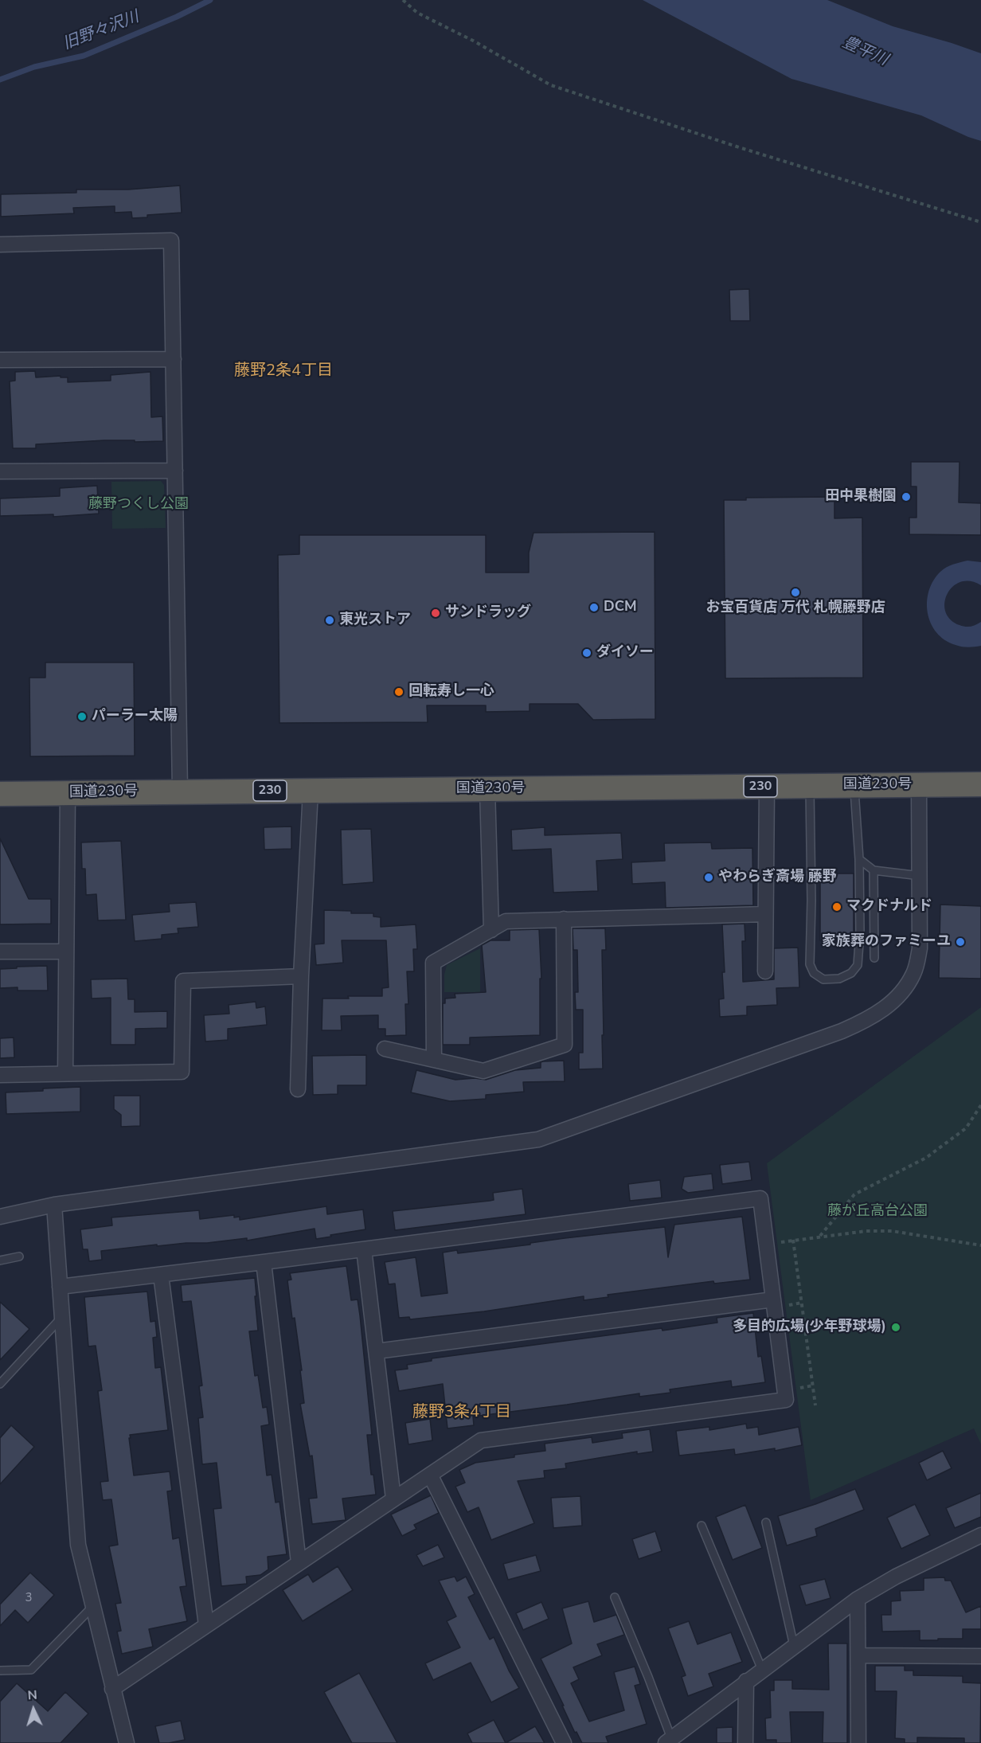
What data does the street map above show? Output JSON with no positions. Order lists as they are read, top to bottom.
{
  "streets": {
    "highway": ["国道230号", "230"]
  },
  "districts": ["藤野2条4丁目", "藤野3条4丁目"],
  "water": ["旧野々沢川", "豊平川"],
  "parks": ["藤野つくし公園", "藤が丘高台公園"],
  "places": [
    "田中果樹園",
    "お宝百貨店 万代 札幌藤野店",
    "DCM",
    "サンドラッグ",
    "東光ストア",
    "ダイソー",
    "回転寿し一心",
    "パーラー太陽",
    "やわらぎ斎場 藤野",
    "マクドナルド",
    "家族葬のファミーユ",
    "多目的広場(少年野球場)"
  ],
  "house_numbers": ["3"],
  "north": "top"
}
